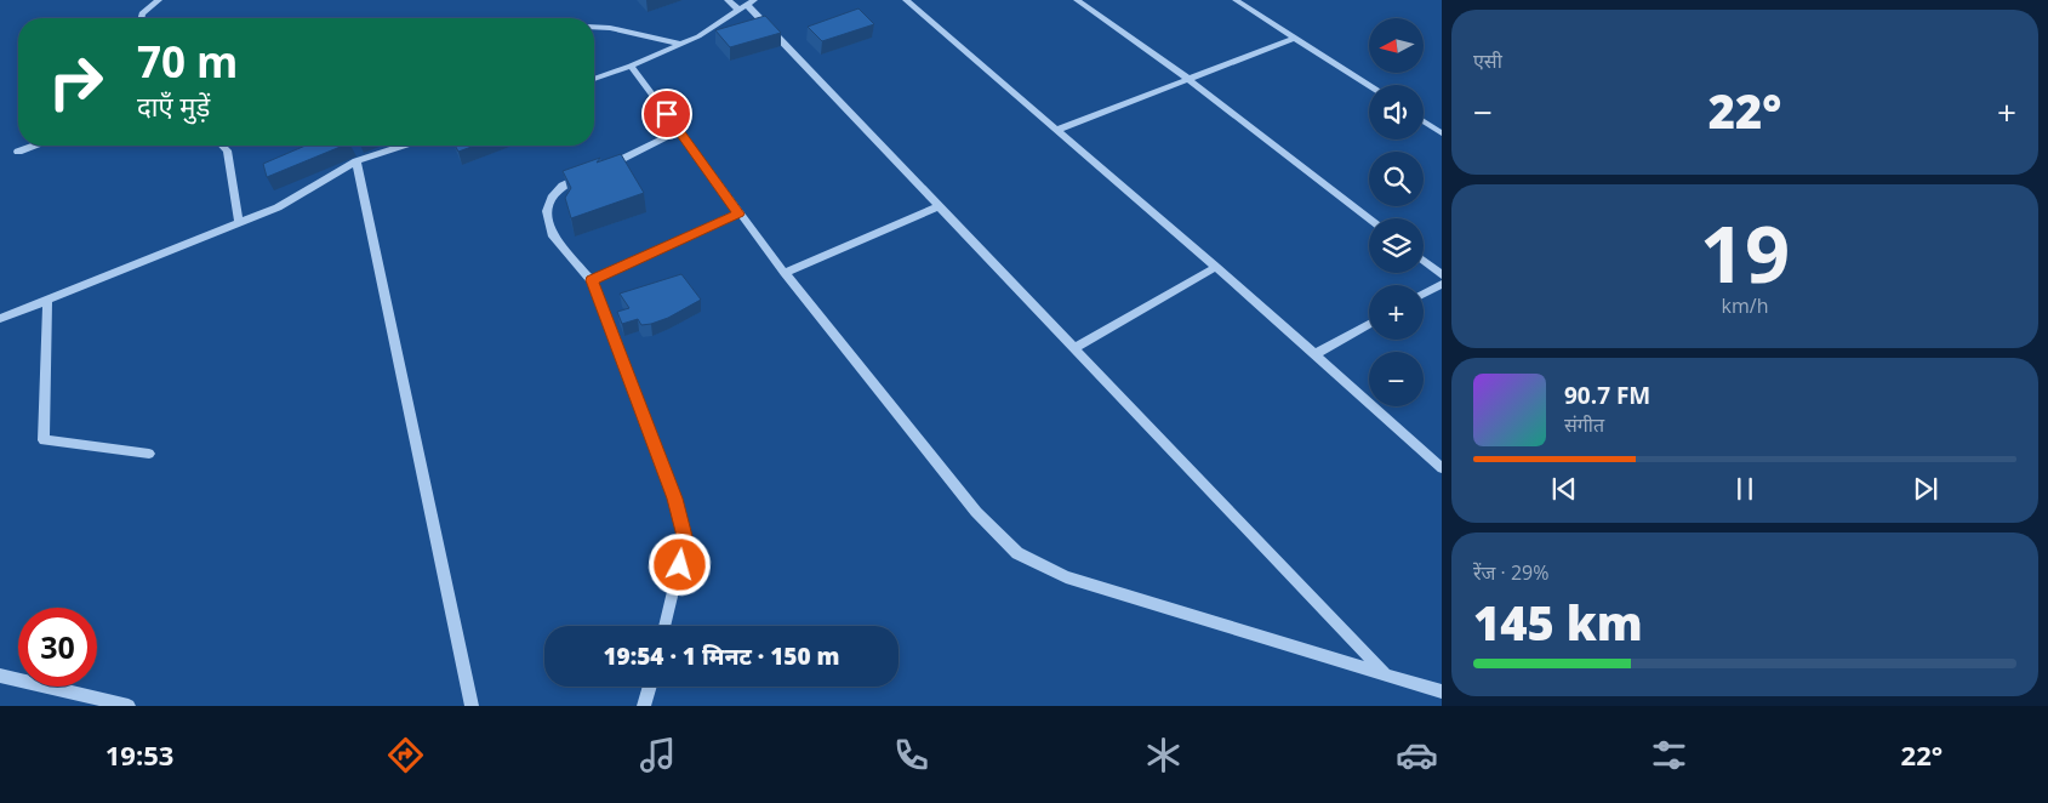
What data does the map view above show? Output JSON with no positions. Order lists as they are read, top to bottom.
{
  "north": "left",
  "page": {
    "tile": [
      "एसी",
      ["19", "km/h"],
      ["रेंज · 29%", "145 km"]
    ],
    "map_buttons": ["+", "−"],
    "turn": ["70 m", "दाएँ मुड़ें"],
    "heat": ["−", "22°", "+"],
    "song": ["90.7 FM", "संगीत"],
    "limit": "30",
    "trip": "19:54 · 1 मिनट · 150 m",
    "tabs": ["19:53", "22°"]
  }
}
